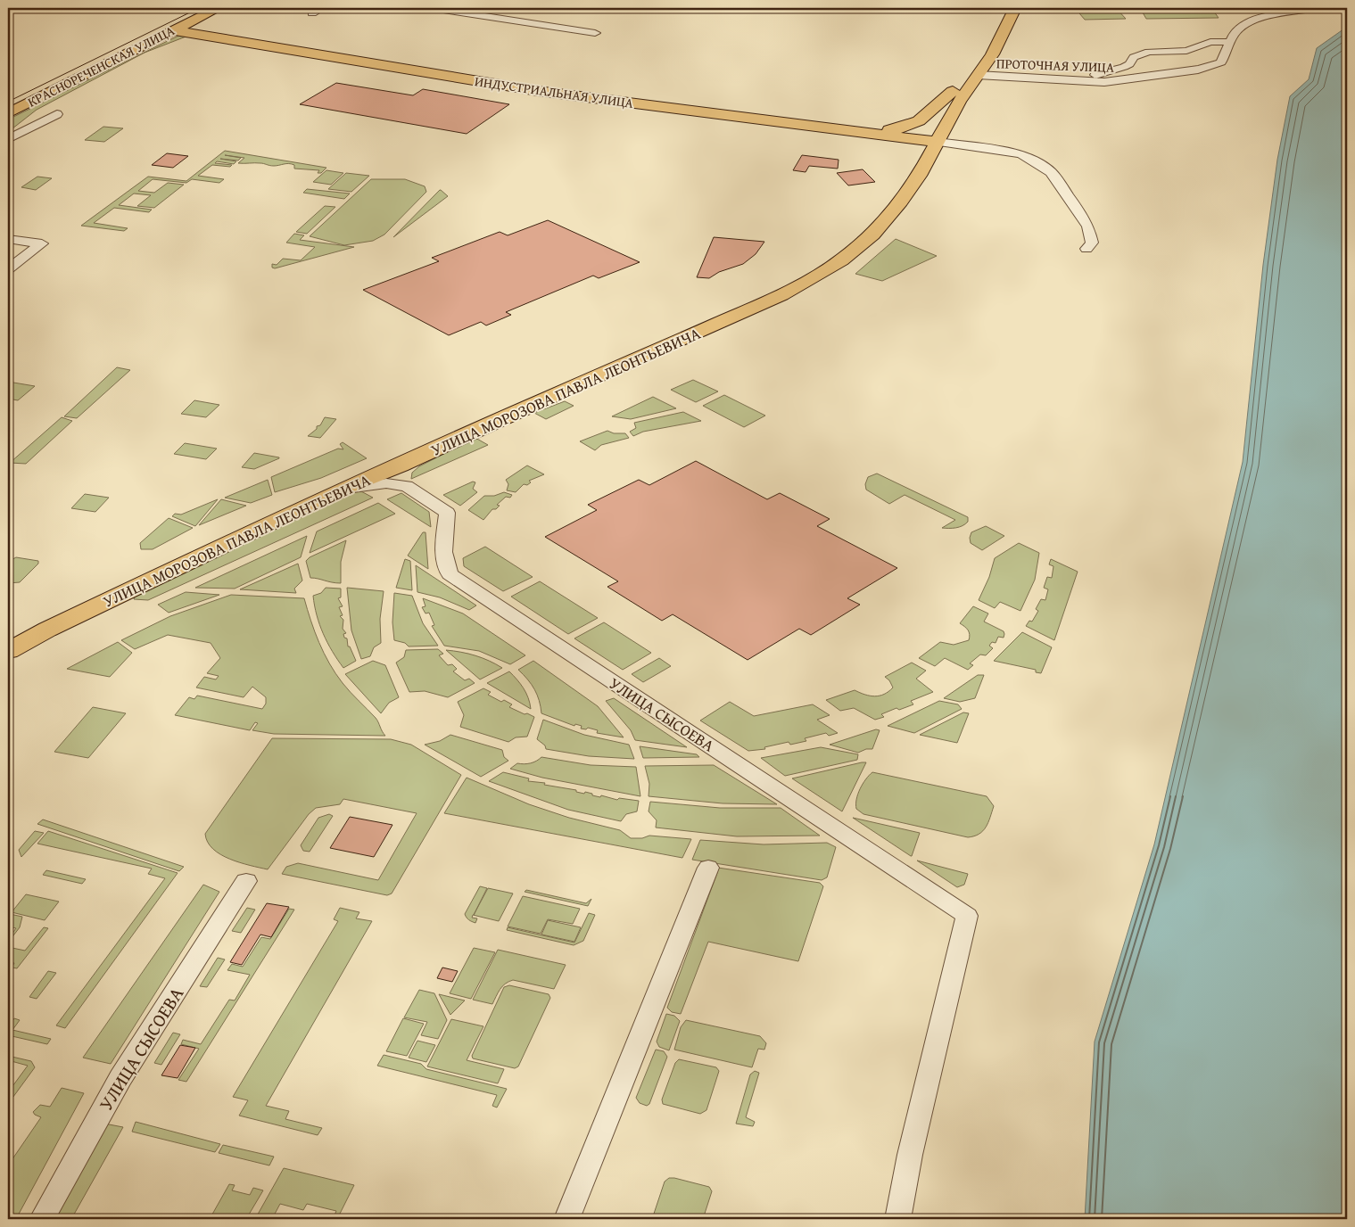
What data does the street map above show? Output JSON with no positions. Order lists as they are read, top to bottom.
{
  "streets": {
    "main road": ["КРАСНОРЕЧЕНСКАЯ УЛИЦА", "ИНДУСТРИАЛЬНАЯ УЛИЦА", "УЛИЦА МОРОЗОВА ПАВЛА ЛЕОНТЬЕВИЧА"],
    "street": ["ПРОТОЧНАЯ УЛИЦА", "УЛИЦА СЫСОЕВА"]
  },
  "crossings": [
    ["ПРОТОЧНАЯ УЛИЦА", "УЛИЦА МОРОЗОВА ПАВЛА ЛЕОНТЬЕВИЧА"],
    ["КРАСНОРЕЧЕНСКАЯ УЛИЦА", "ИНДУСТРИАЛЬНАЯ УЛИЦА"],
    ["ИНДУСТРИАЛЬНАЯ УЛИЦА", "УЛИЦА МОРОЗОВА ПАВЛА ЛЕОНТЬЕВИЧА"]
  ]
}
